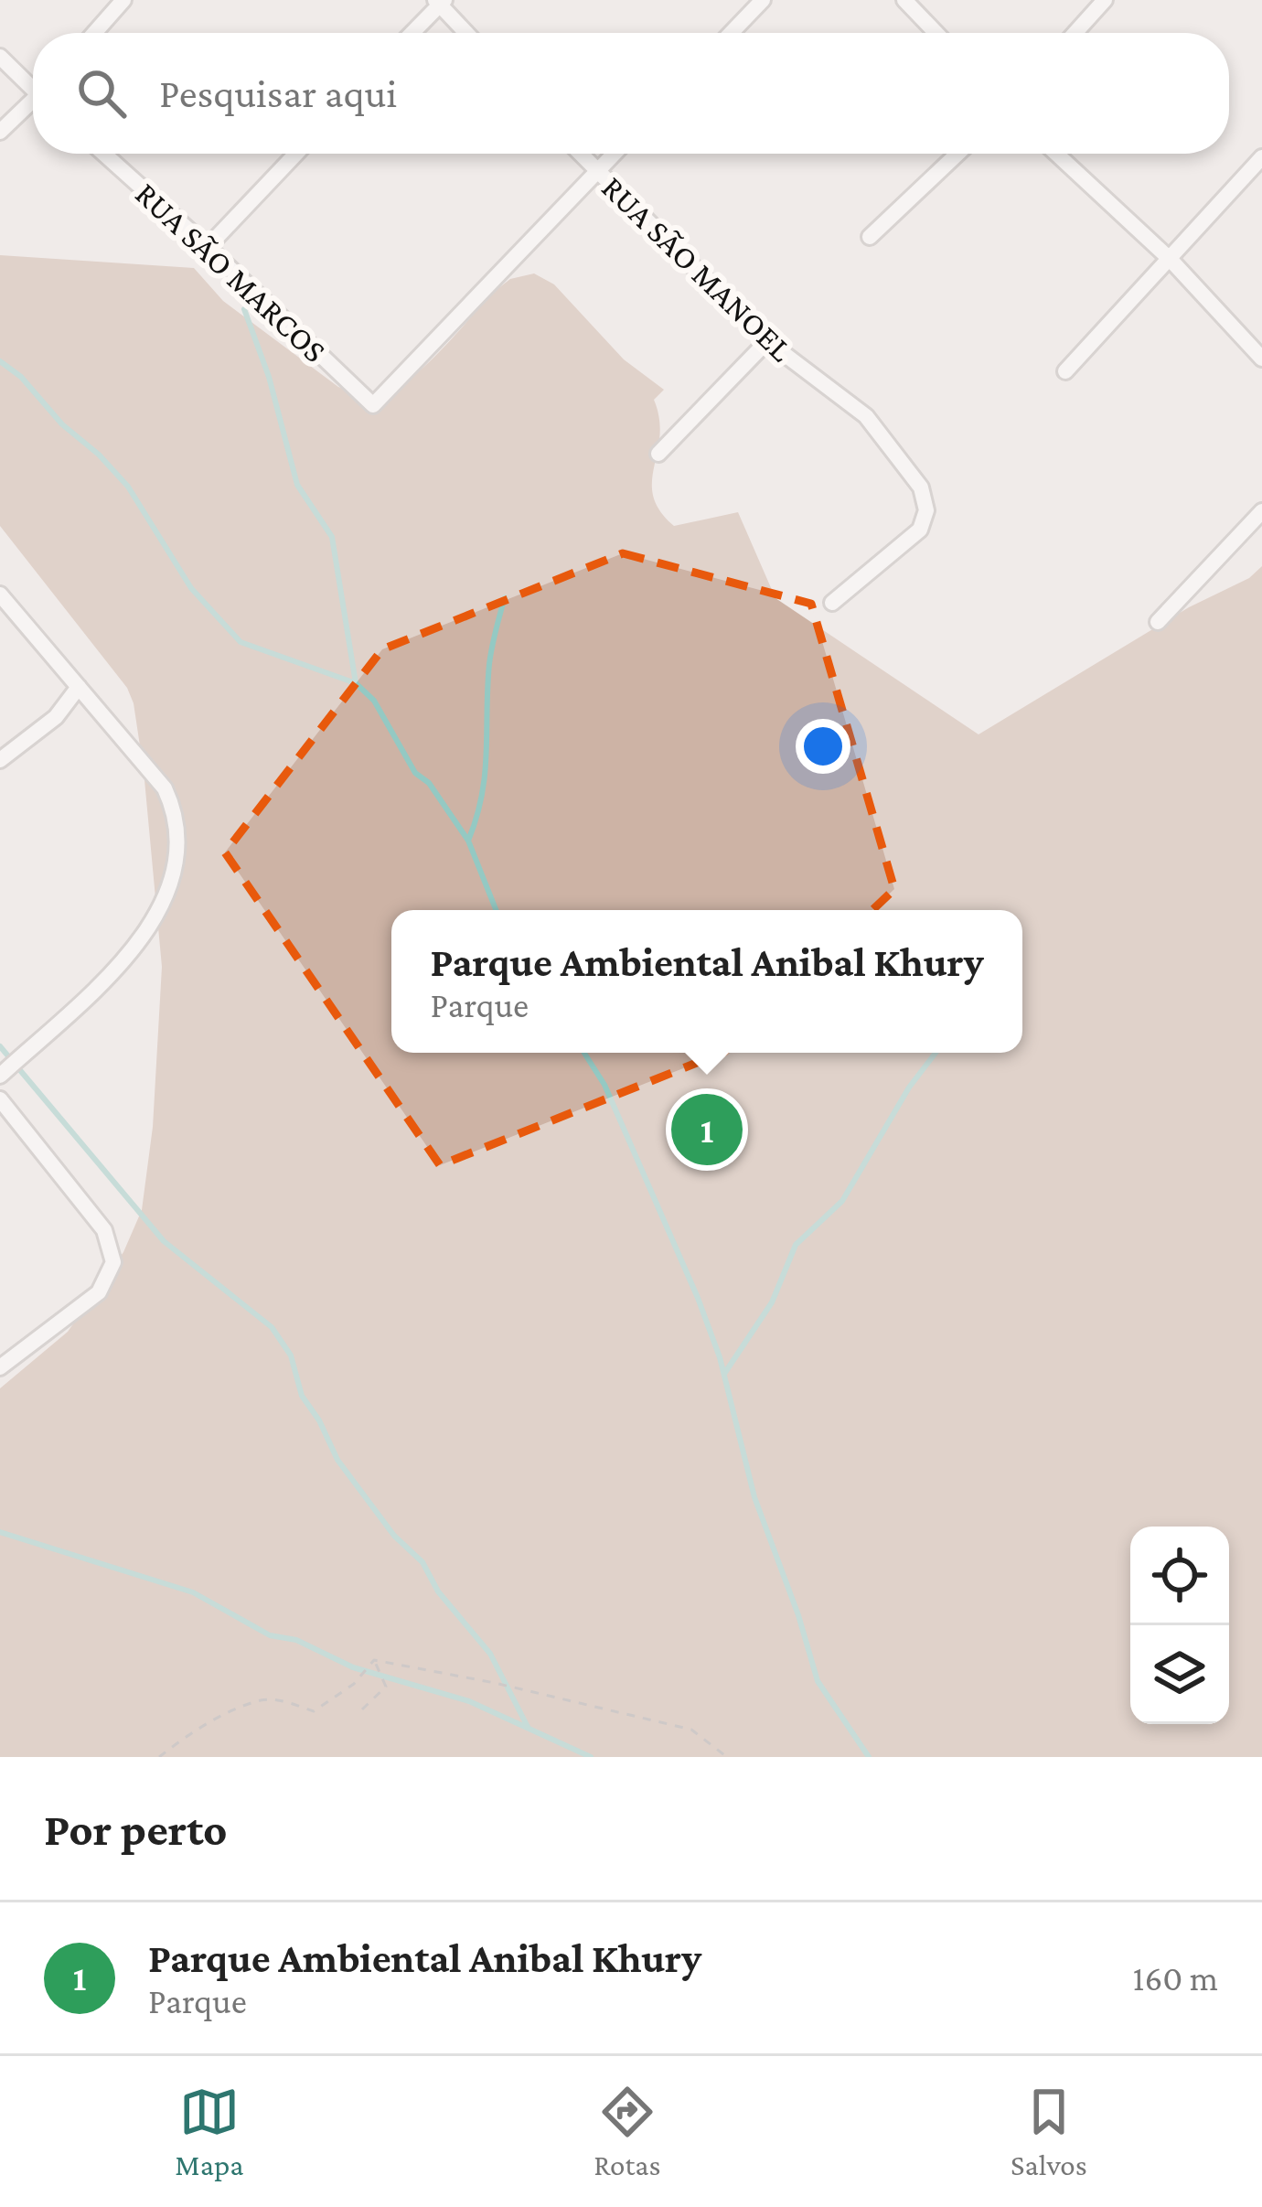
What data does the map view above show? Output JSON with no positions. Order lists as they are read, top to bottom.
{
  "streets": {
    "street": ["RUA SÃO MANOEL", "RUA SÃO MARCOS"]
  },
  "crossings": [
    ["RUA SÃO MANOEL", "RUA SÃO MARCOS"]
  ],
  "page": {
    "search": "Pesquisar aqui",
    "popup": ["Parque Ambiental Anibal Khury", "Parque"],
    "pins": "1",
    "heading": "Por perto",
    "list": [
      {
        "mark": "1",
        "name": "Parque Ambiental Anibal Khury",
        "note": "Parque",
        "value": "160 m"
      }
    ],
    "nav": ["Mapa", "Rotas", "Salvos"]
  }
}
